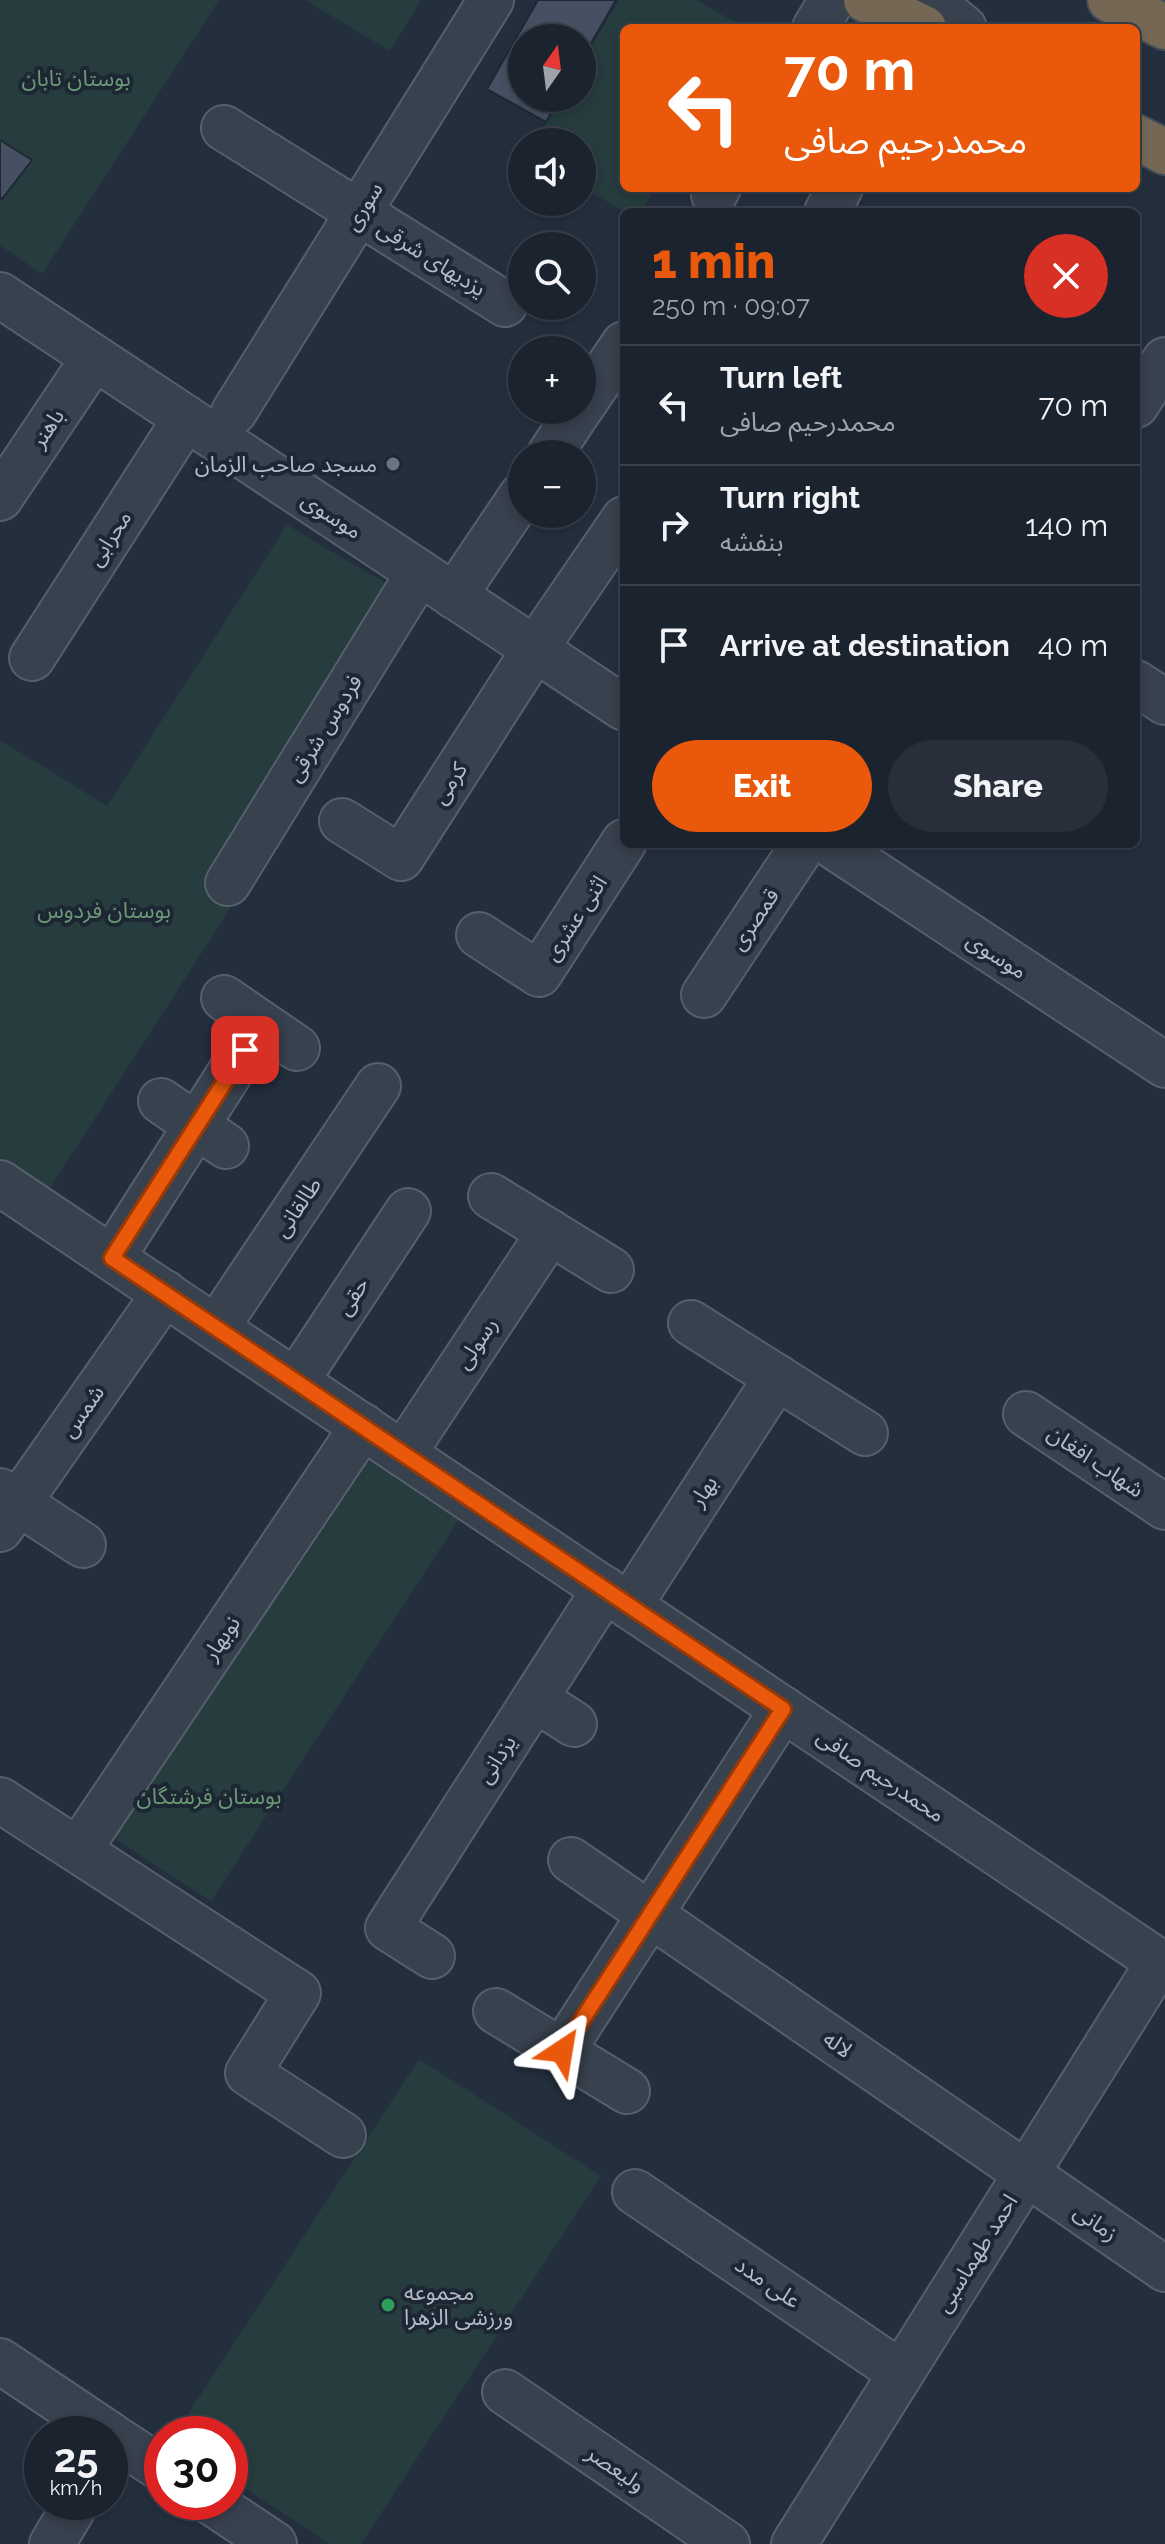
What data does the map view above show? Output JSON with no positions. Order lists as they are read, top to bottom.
{
  "streets": {
    "street": [
      "سوری",
      "یزدیهای شرقی",
      "باهنر",
      "موسوی",
      "محرابی",
      "فردوس شرقی",
      "کرمی",
      "اثنی عشری",
      "قمصری",
      "طالقانی",
      "حقی",
      "رسولی",
      "شمس",
      "شهاب افغان",
      "بهار",
      "نوبهار",
      "یزدانی",
      "محمدرحیم صافی",
      "لاله",
      "زمانی",
      "احمد طهماسبی",
      "علی مدد",
      "ولیعصر"
    ]
  },
  "crossings": [
    ["سوری", "یزدیهای شرقی"],
    ["باهنر", "موسوی"],
    ["موسوی", "محرابی"],
    ["موسوی", "فردوس شرقی"],
    ["موسوی", "کرمی"],
    ["طالقانی", "محمدرحیم صافی"],
    ["حقی", "محمدرحیم صافی"],
    ["رسولی", "محمدرحیم صافی"],
    ["شمس", "محمدرحیم صافی"],
    ["بهار", "یزدانی"],
    ["بهار", "محمدرحیم صافی"],
    ["نوبهار", "محمدرحیم صافی"],
    ["یزدانی", "محمدرحیم صافی"],
    ["محمدرحیم صافی", "احمد طهماسبی"],
    ["لاله", "زمانی"],
    ["لاله", "احمد طهماسبی"],
    ["زمانی", "احمد طهماسبی"],
    ["احمد طهماسبی", "علی مدد"]
  ],
  "parks": ["بوستان تابان", "بوستان فردوس", "بوستان فرشتگان"],
  "places": ["مسجد صاحب الزمان", "مجموعه ورزشی الزهرا"],
  "north": "top",
  "page": {
    "map_buttons": ["+", "−"],
    "turn": ["70 m", "محمدرحیم صافی"],
    "heading": ["1 min", "250 m · 09:07"],
    "list": [
      {
        "name": "Turn left",
        "note": "محمدرحیم صافی",
        "value": "70 m"
      },
      {
        "name": "Turn right",
        "note": "بنفشه",
        "value": "140 m"
      },
      {
        "name": "Arrive at destination",
        "value": "40 m"
      }
    ],
    "buttons": ["Exit", "Share"],
    "speed": "25 km/h",
    "limit": "30"
  }
}
